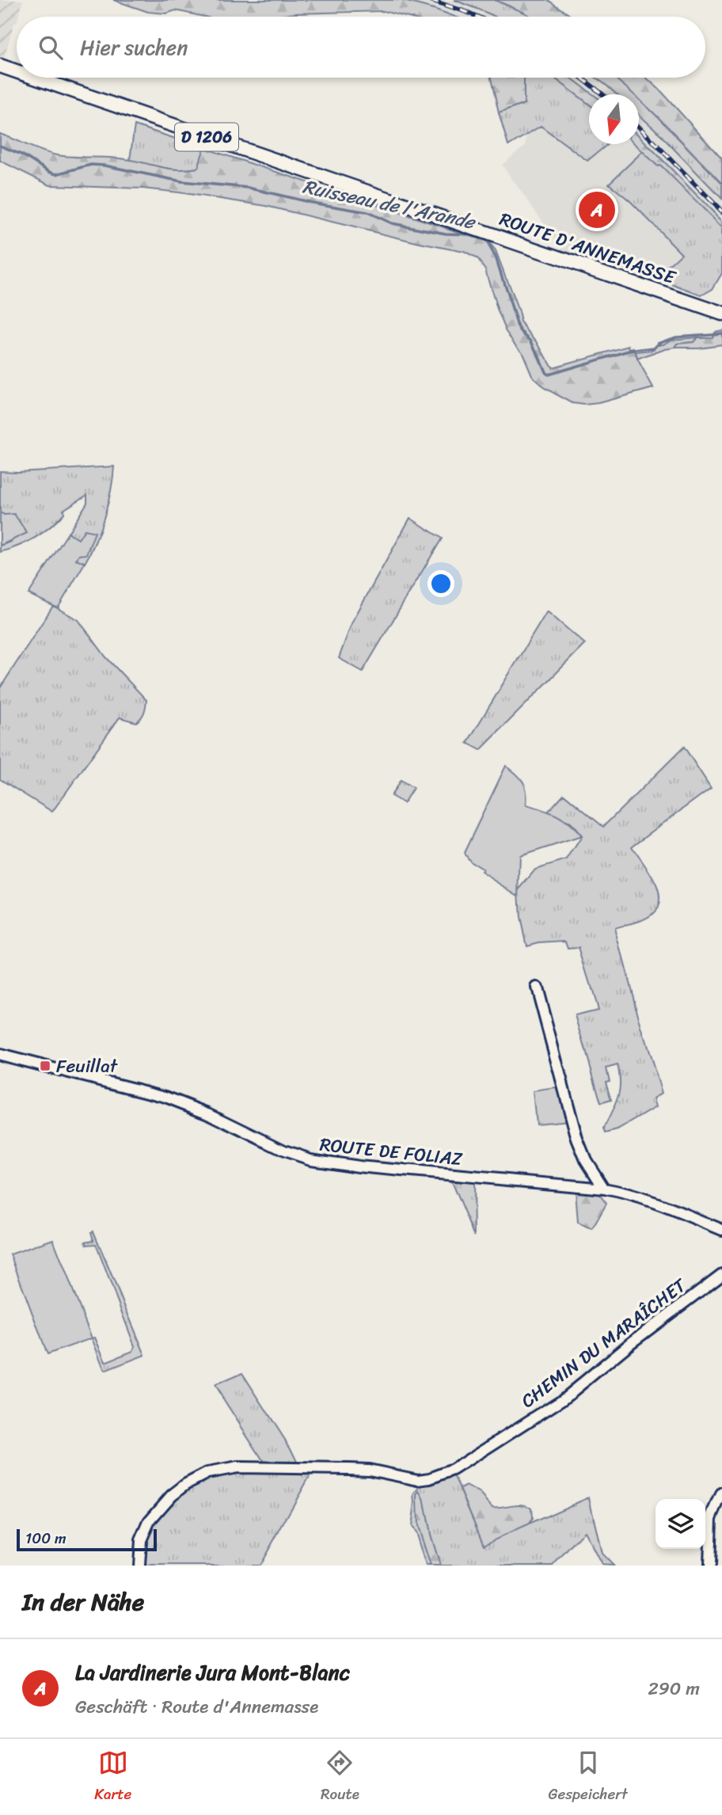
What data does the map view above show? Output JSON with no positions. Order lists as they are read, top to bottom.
{
  "streets": {
    "main road": ["D 1206", "ROUTE D'ANNEMASSE"],
    "street": ["ROUTE DE FOLIAZ", "CHEMIN DU MARAÎCHET"]
  },
  "water": ["Ruisseau de l'Arande"],
  "places": {
    "transit": ["Feuillat"]
  },
  "scale_bar": "100 m",
  "north": "bottom",
  "page": {
    "search": "Hier suchen",
    "pins": "A",
    "scale": "100 m",
    "heading": "In der Nähe",
    "list": [
      {
        "mark": "A",
        "name": "La Jardinerie Jura Mont-Blanc",
        "note": "Geschäft · Route d'Annemasse",
        "value": "290 m"
      }
    ],
    "nav": ["Karte", "Route", "Gespeichert"]
  }
}
